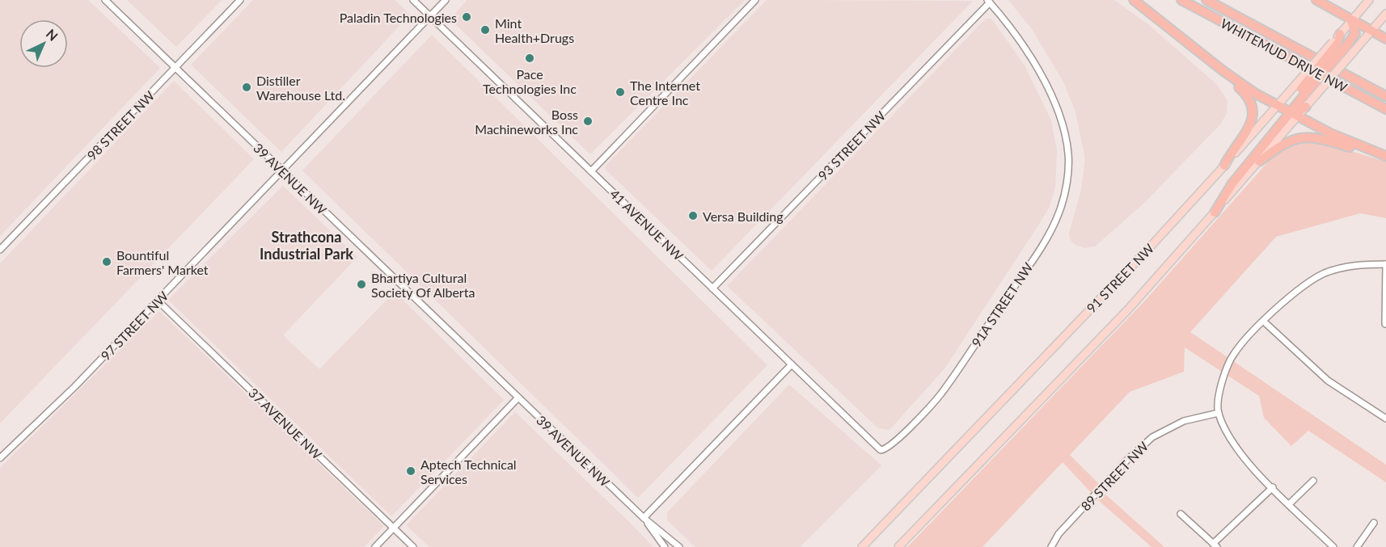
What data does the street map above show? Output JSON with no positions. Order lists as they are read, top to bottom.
{
  "streets": {
    "highway": ["WHITEMUD DRIVE NW"],
    "main road": ["91 STREET NW"],
    "street": [
      "98 STREET NW",
      "93 STREET NW",
      "39 AVENUE NW",
      "41 AVENUE NW",
      "91A STREET NW",
      "97 STREET NW",
      "37 AVENUE NW",
      "89 STREET NW"
    ]
  },
  "crossings": [
    ["98 STREET NW", "39 AVENUE NW"],
    ["93 STREET NW", "41 AVENUE NW"],
    ["93 STREET NW", "91A STREET NW"],
    ["39 AVENUE NW", "97 STREET NW"],
    ["41 AVENUE NW", "91A STREET NW"],
    ["41 AVENUE NW", "97 STREET NW"],
    ["97 STREET NW", "37 AVENUE NW"]
  ],
  "districts": ["Strathcona Industrial Park"],
  "places": [
    "Paladin Technologies",
    "Mint Health+Drugs",
    "Pace Technologies Inc",
    "Distiller Warehouse Ltd.",
    "The Internet Centre Inc",
    "Boss Machineworks Inc",
    "Versa Building",
    "Bountiful Farmers' Market",
    "Bhartiya Cultural Society Of Alberta",
    "Aptech Technical Services"
  ],
  "north": "top right"
}
